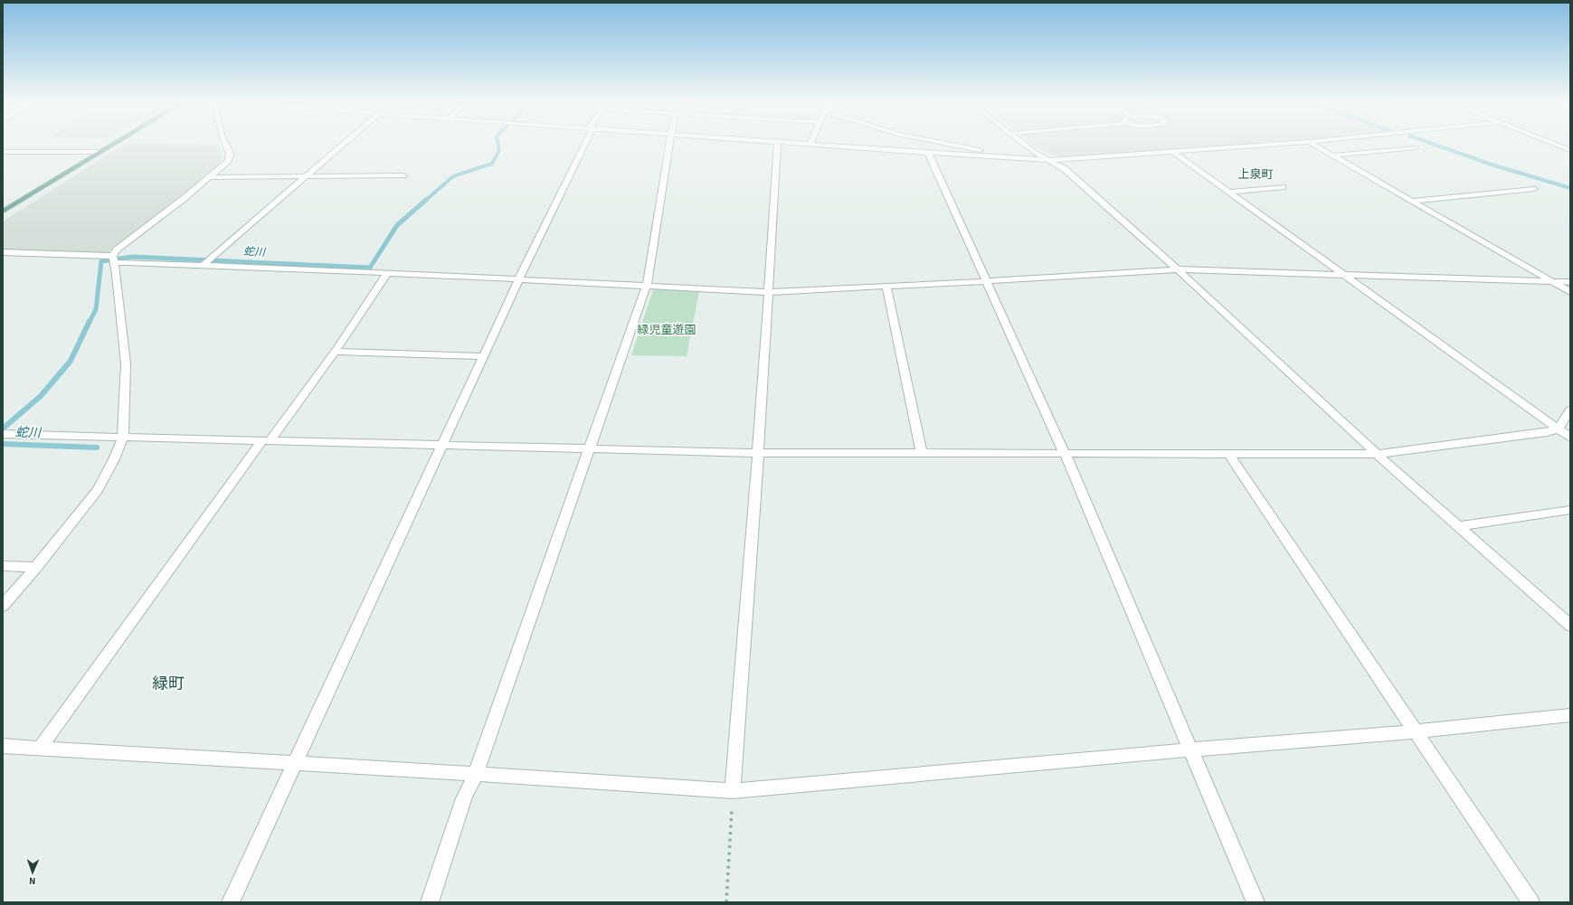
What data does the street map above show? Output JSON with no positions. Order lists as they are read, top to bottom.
{
  "districts": ["上泉町", "緑町"],
  "water": ["蛇川"],
  "parks": ["緑児童遊園"],
  "north": "bottom"
}
